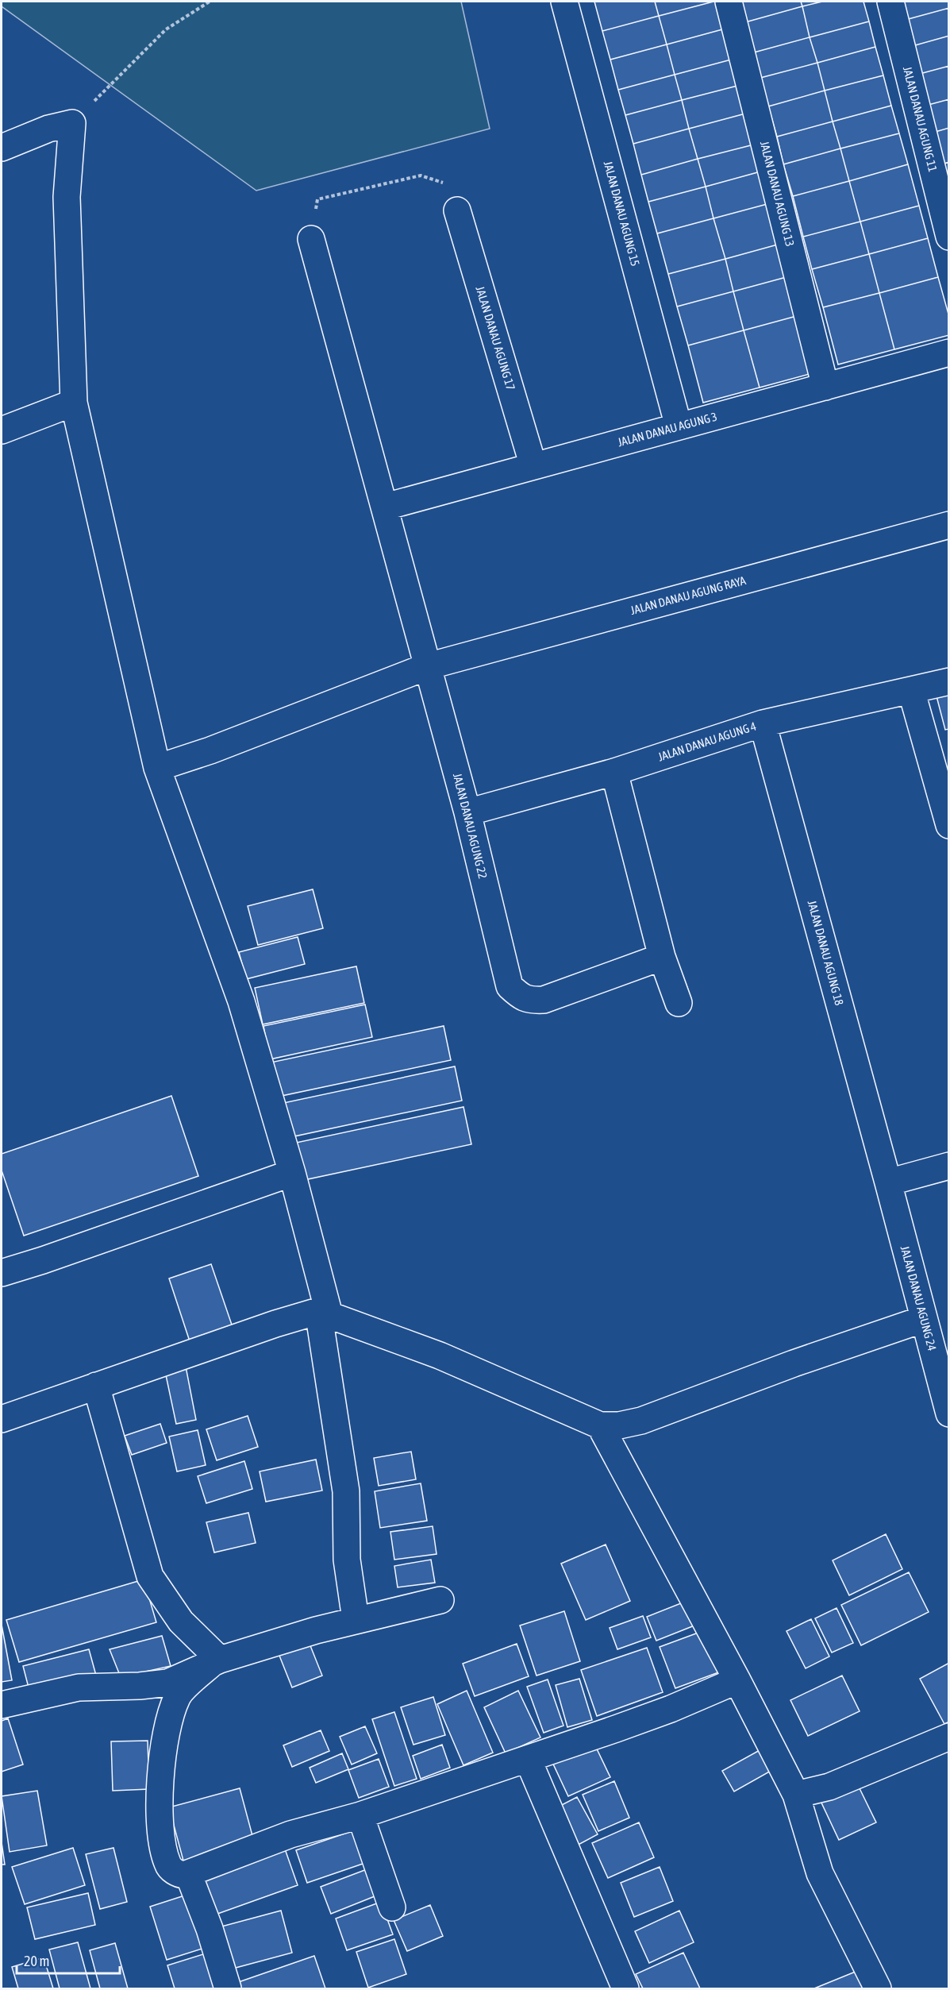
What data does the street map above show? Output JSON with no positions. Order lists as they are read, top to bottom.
{
  "streets": {
    "street": [
      "JALAN DANAU AGUNG 11",
      "JALAN DANAU AGUNG 13",
      "JALAN DANAU AGUNG 15",
      "JALAN DANAU AGUNG 17",
      "JALAN DANAU AGUNG 3",
      "JALAN DANAU AGUNG RAYA",
      "JALAN DANAU AGUNG 4",
      "JALAN DANAU AGUNG 22",
      "JALAN DANAU AGUNG 18",
      "JALAN DANAU AGUNG 24"
    ]
  },
  "crossings": [
    ["JALAN DANAU AGUNG 13", "JALAN DANAU AGUNG 3"],
    ["JALAN DANAU AGUNG 15", "JALAN DANAU AGUNG 3"],
    ["JALAN DANAU AGUNG 17", "JALAN DANAU AGUNG 3"],
    ["JALAN DANAU AGUNG 3", "JALAN DANAU AGUNG 22"],
    ["JALAN DANAU AGUNG RAYA", "JALAN DANAU AGUNG 22"],
    ["JALAN DANAU AGUNG 4", "JALAN DANAU AGUNG 22"],
    ["JALAN DANAU AGUNG 4", "JALAN DANAU AGUNG 18"],
    ["JALAN DANAU AGUNG 18", "JALAN DANAU AGUNG 24"]
  ],
  "scale_bar": "20 m"
}
